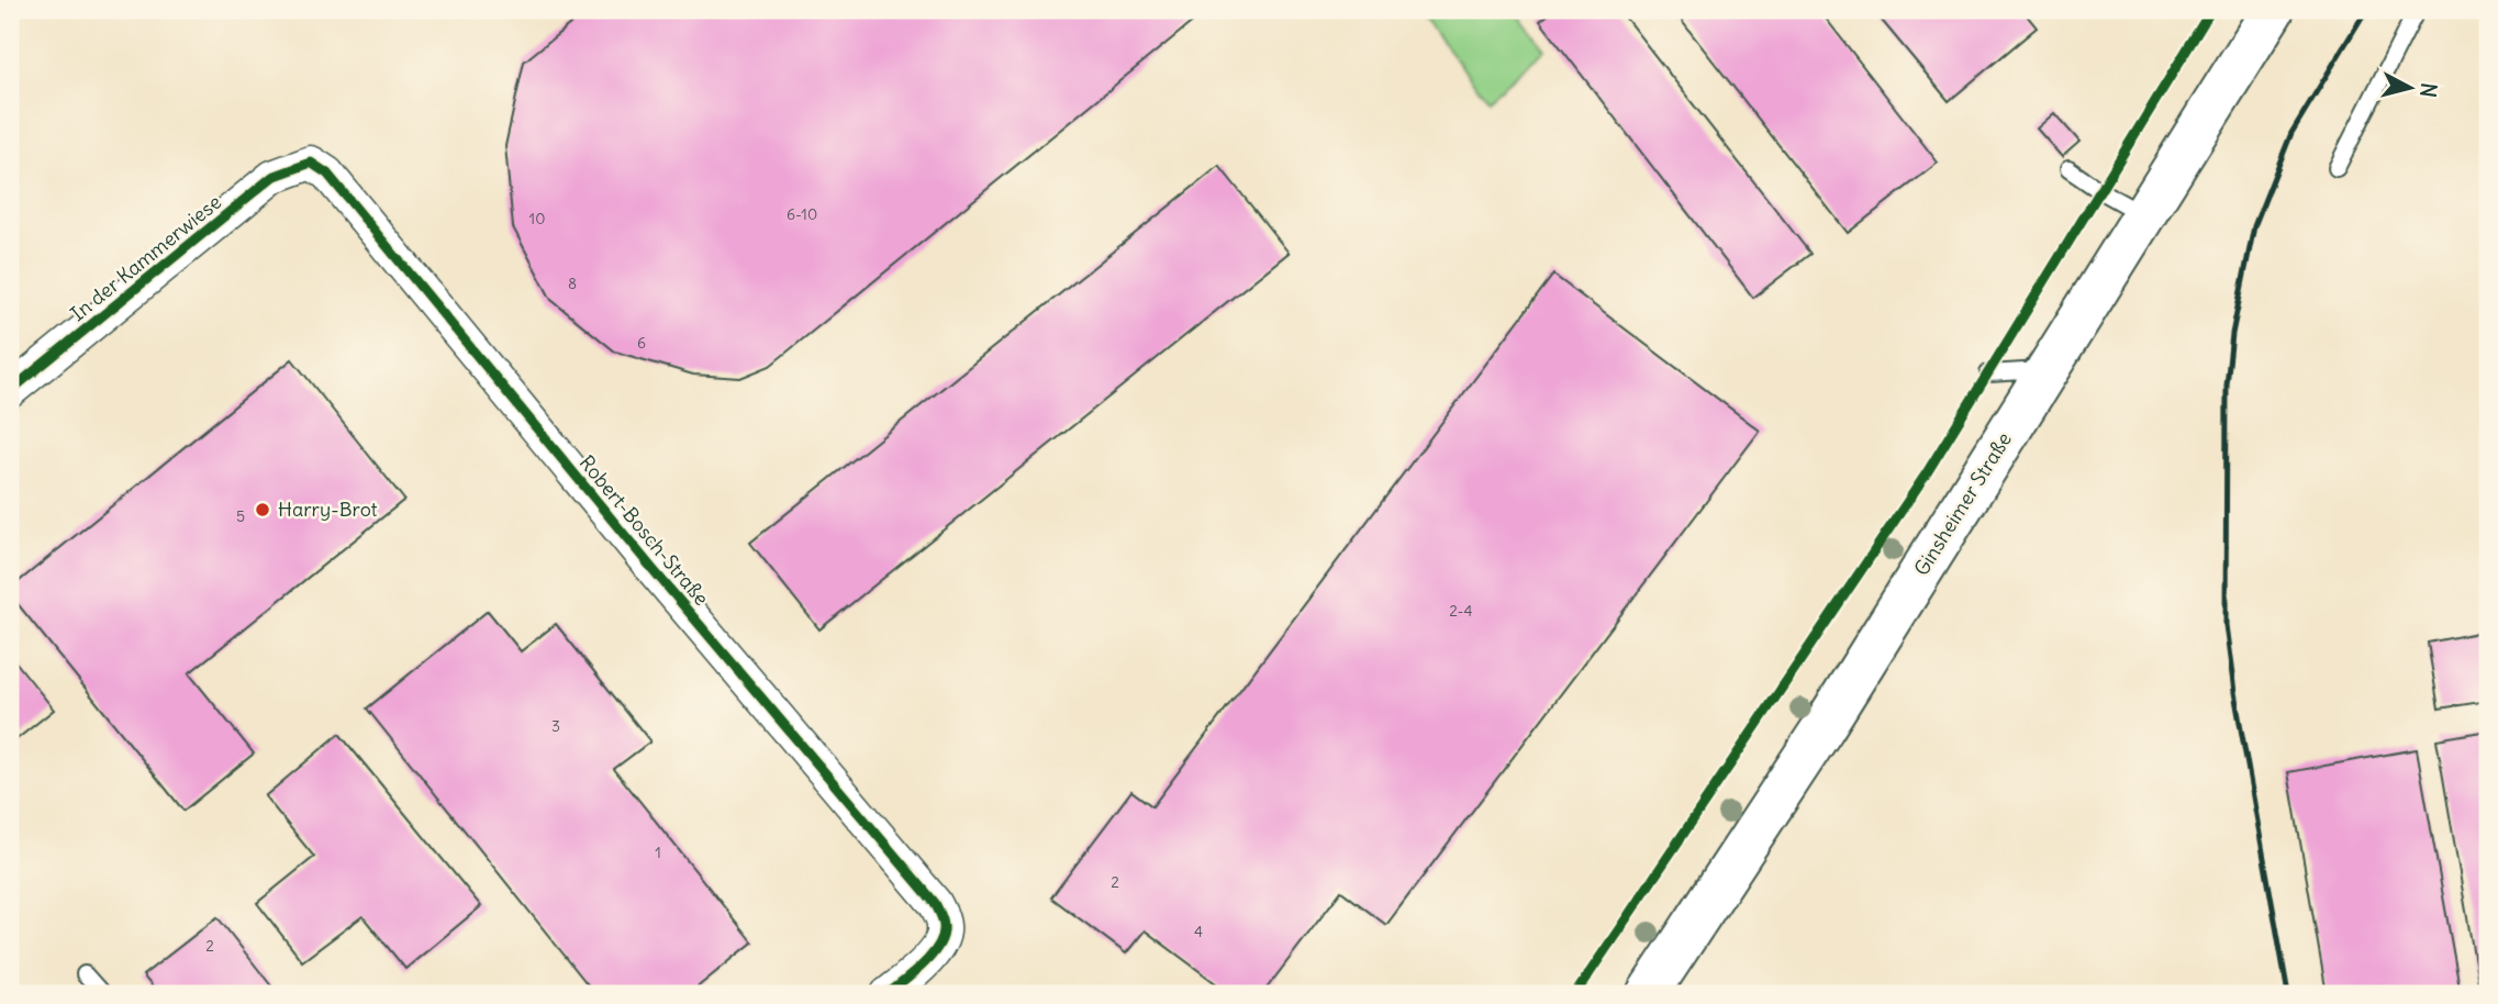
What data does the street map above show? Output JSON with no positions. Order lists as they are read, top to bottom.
{
  "streets": {
    "main road": ["Ginsheimer Straße"],
    "street": ["In der Kammerwiese", "Robert-Bosch-Straße"]
  },
  "crossings": [
    ["In der Kammerwiese", "Robert-Bosch-Straße"]
  ],
  "places": ["Harry-Brot"],
  "house_numbers": [
    "6-10",
    "10",
    "8",
    "6",
    "5",
    "2-4",
    "3",
    "1",
    "2",
    "4",
    "2"
  ],
  "north": "right"
}
